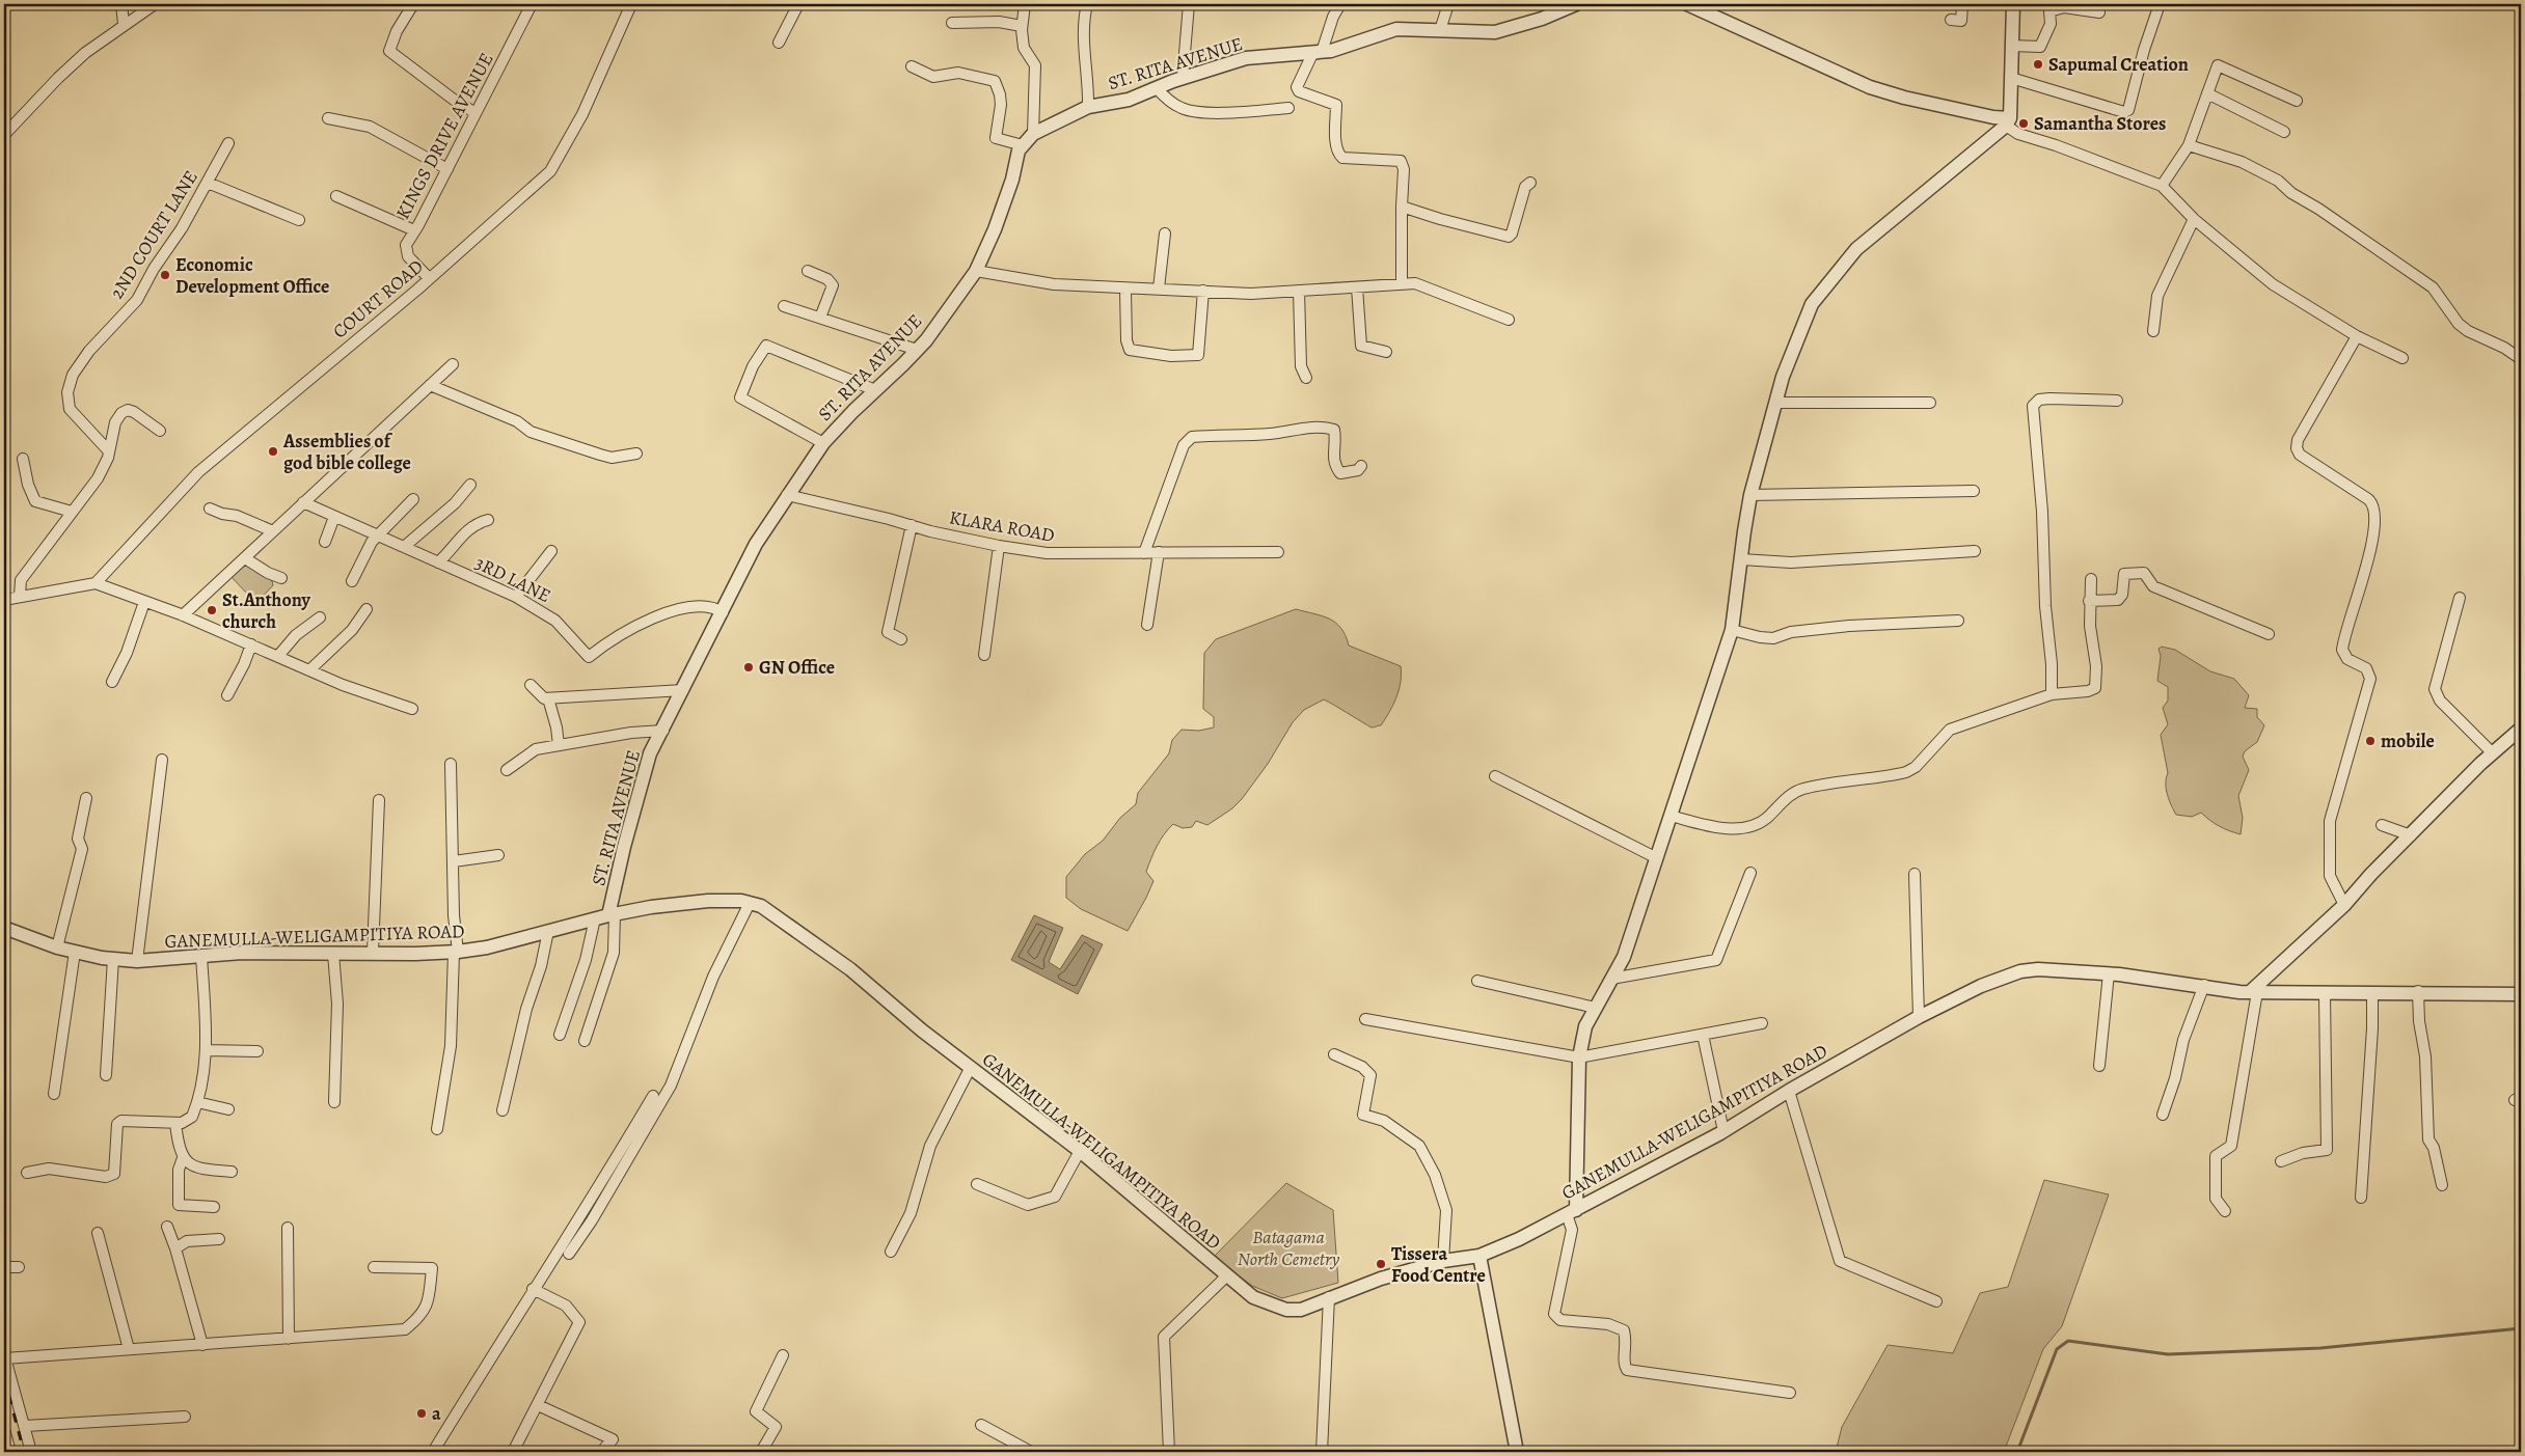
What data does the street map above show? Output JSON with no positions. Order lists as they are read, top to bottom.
{
  "streets": {
    "street": [
      "ST. RITA AVENUE",
      "KINGS DRIVE AVENUE",
      "2ND COURT LANE",
      "COURT ROAD",
      "KLARA ROAD",
      "3RD LANE",
      "GANEMULLA-WELIGAMPITIYA ROAD"
    ]
  },
  "crossings": [
    ["ST. RITA AVENUE", "KLARA ROAD"],
    ["ST. RITA AVENUE", "3RD LANE"],
    ["ST. RITA AVENUE", "GANEMULLA-WELIGAMPITIYA ROAD"],
    ["KINGS DRIVE AVENUE", "COURT ROAD"]
  ],
  "parks": ["Batagama North Cemetry"],
  "places": [
    "Sapumal Creation",
    "Samantha Stores",
    "Economic Development Office",
    "Assemblies of god bible college",
    "St.Anthony church",
    "GN Office",
    "mobile",
    "Tissera Food Centre",
    "a"
  ]
}
